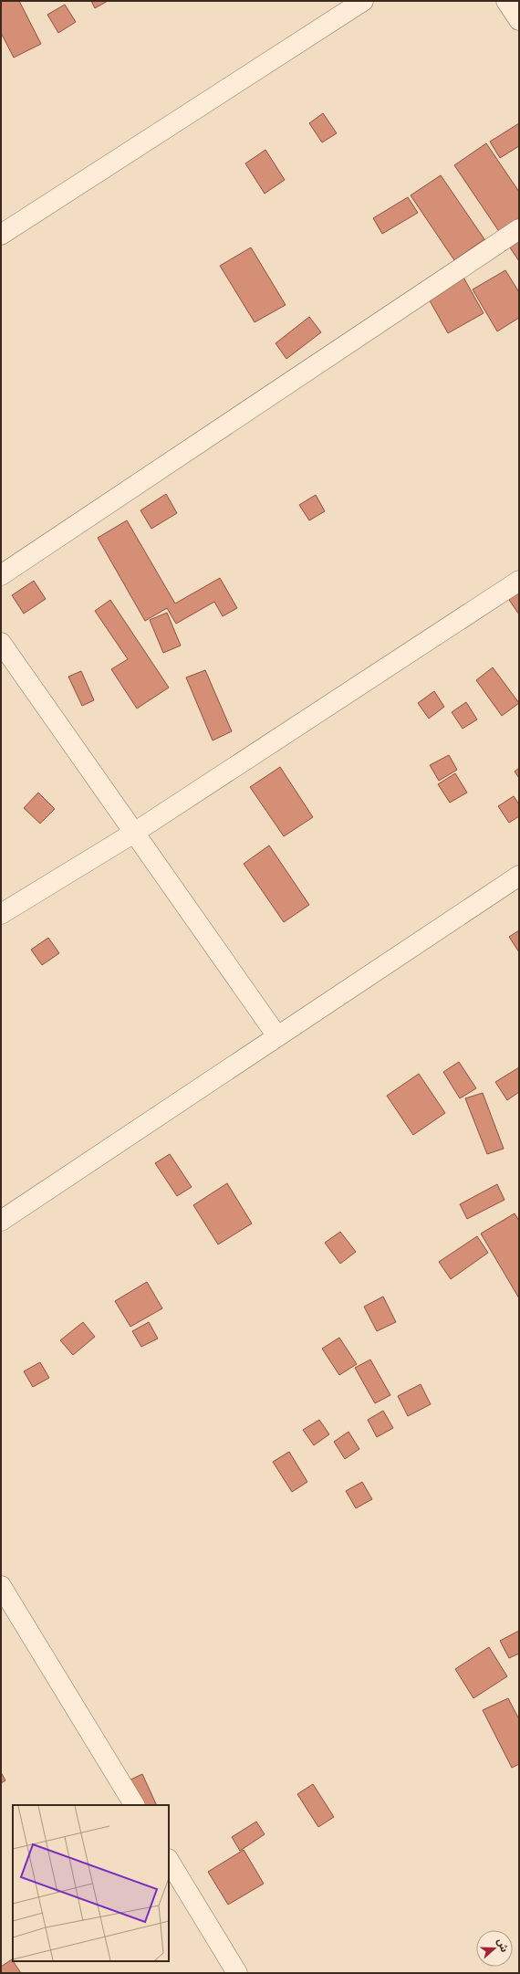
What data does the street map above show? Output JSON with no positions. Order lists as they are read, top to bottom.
{
  "north": "right"
}
